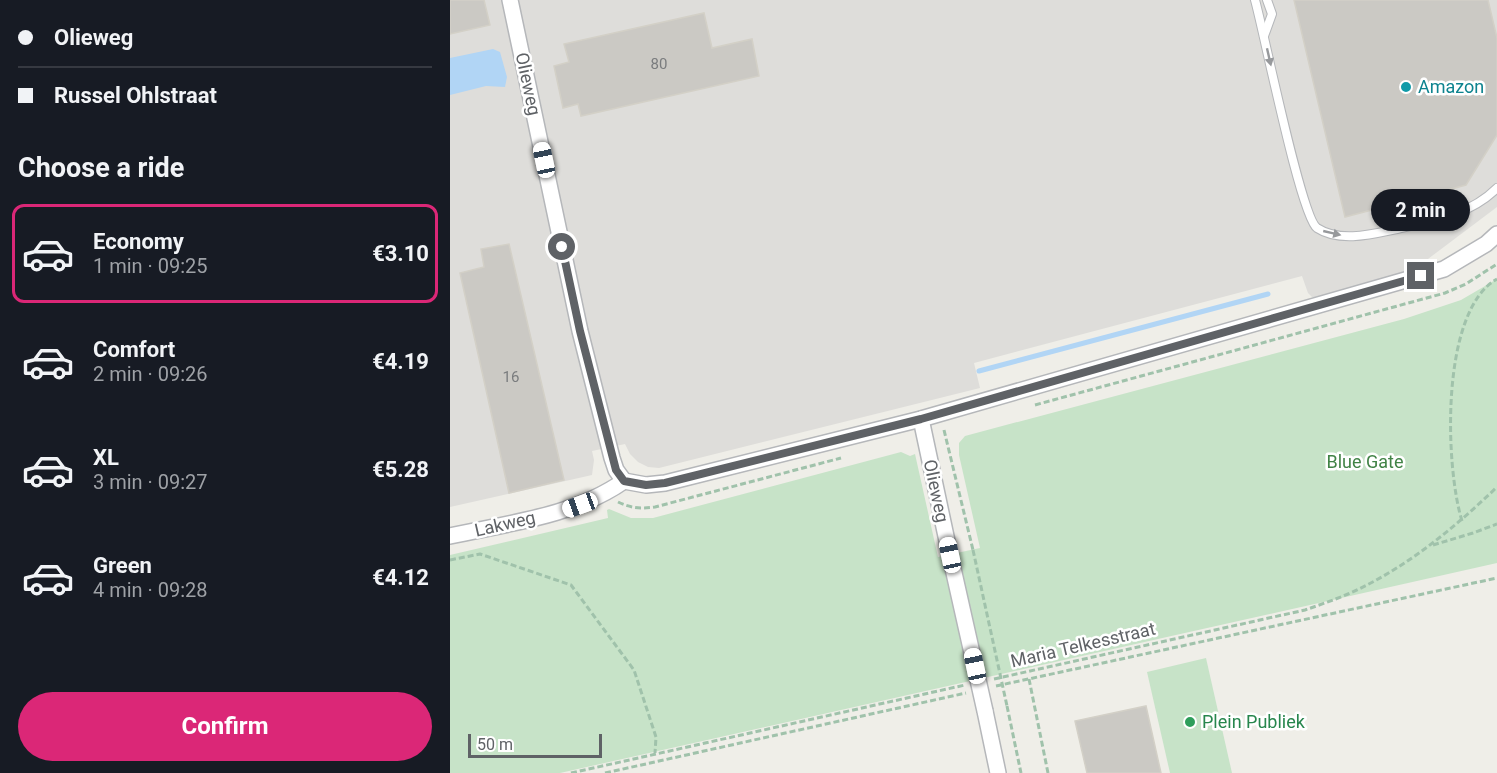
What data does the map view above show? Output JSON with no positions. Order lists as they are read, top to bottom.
{
  "streets": {
    "street": ["Olieweg", "Lakweg"],
    "path": ["Maria Telkesstraat"]
  },
  "crossings": [
    ["Olieweg", "Lakweg"]
  ],
  "parks": ["Blue Gate"],
  "places": ["Amazon", "Plein Publiek"],
  "house_numbers": ["80", "16"],
  "scale_bar": "50 m",
  "page": {
    "banner": ["Olieweg", "Russel Ohlstraat"],
    "heading": "Choose a ride",
    "bubble": "2 min",
    "list": [
      {
        "name": "Economy",
        "note": "1 min · 09:25",
        "value": "€3.10"
      },
      {
        "name": "Comfort",
        "note": "2 min · 09:26",
        "value": "€4.19"
      },
      {
        "name": "XL",
        "note": "3 min · 09:27",
        "value": "€5.28"
      },
      {
        "name": "Green",
        "note": "4 min · 09:28",
        "value": "€4.12"
      }
    ],
    "buttons": "Confirm",
    "scale": "50 m"
  }
}
